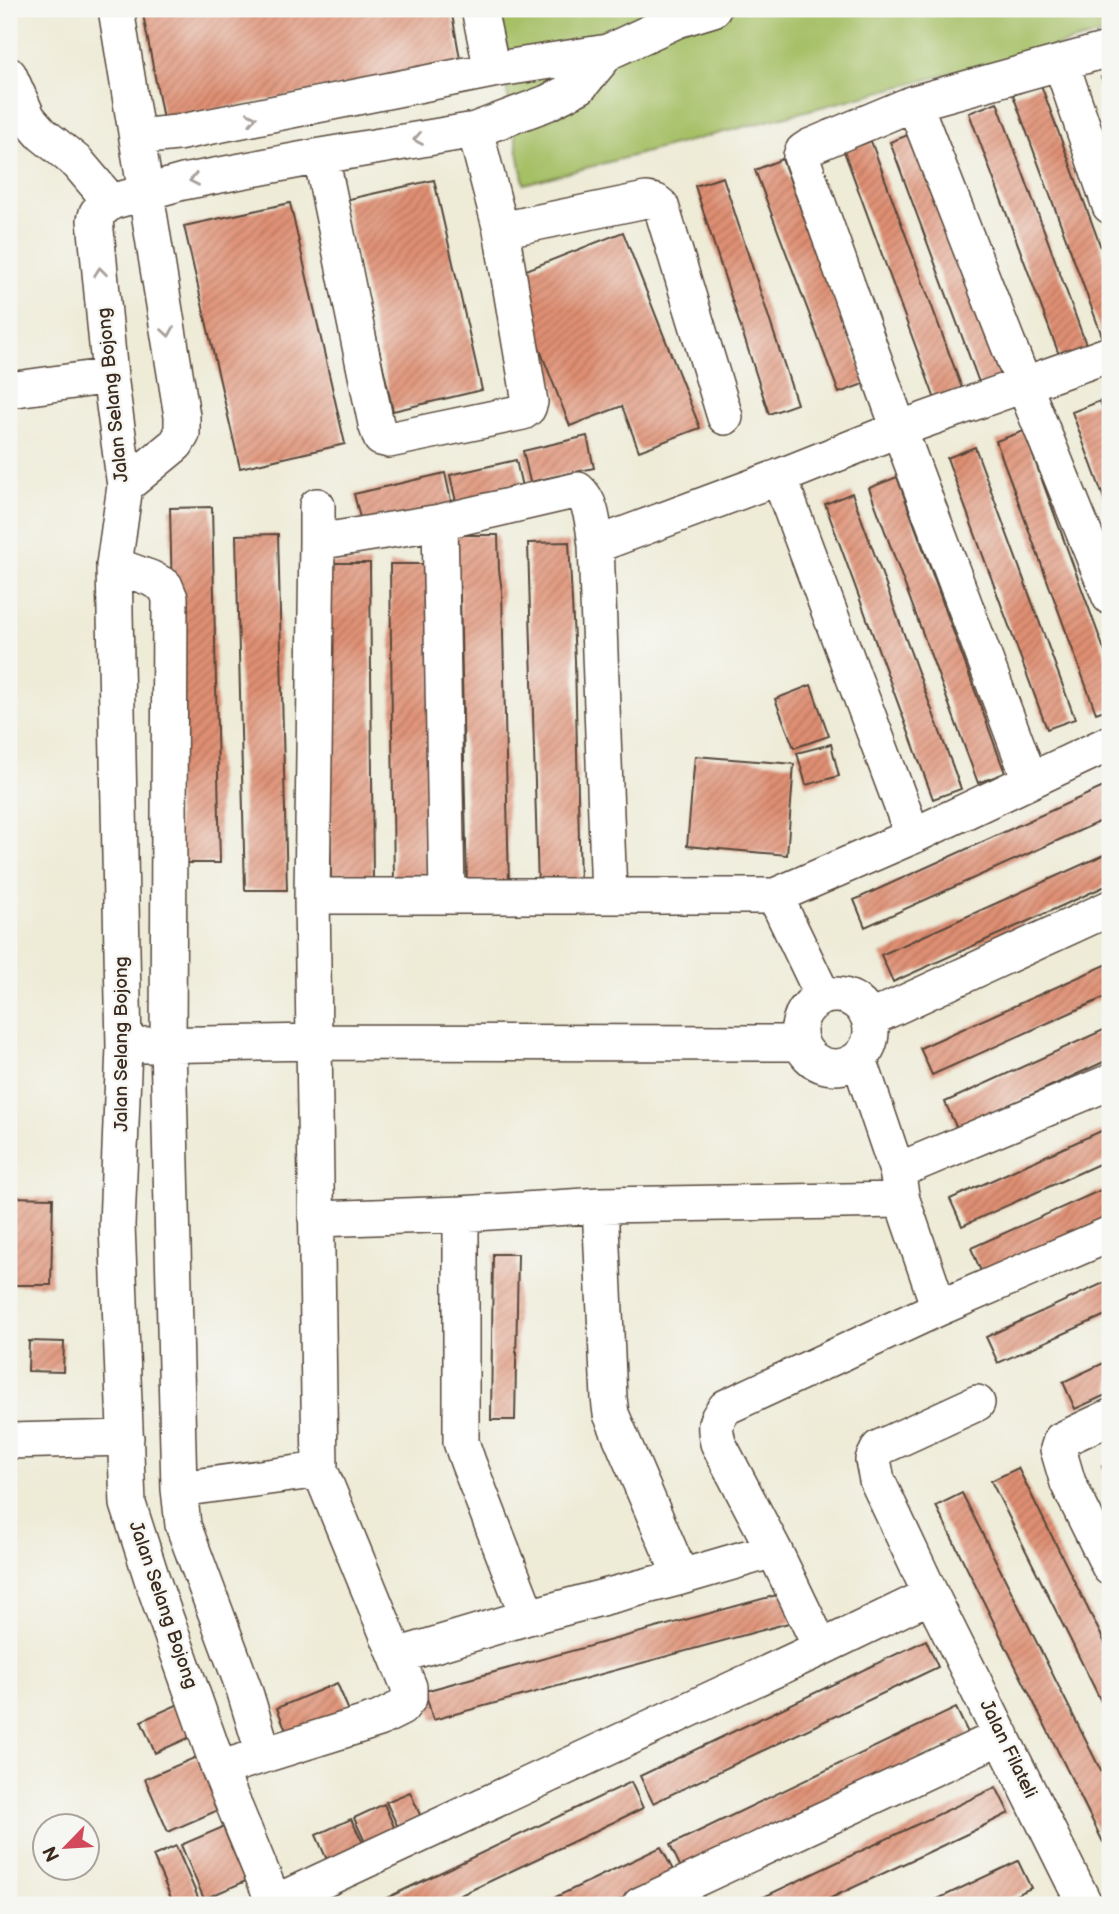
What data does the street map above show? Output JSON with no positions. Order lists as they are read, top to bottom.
{
  "streets": {
    "street": ["Jalan Selang Bojong", "Jalan Filateli"]
  },
  "north": "bottom left"
}
